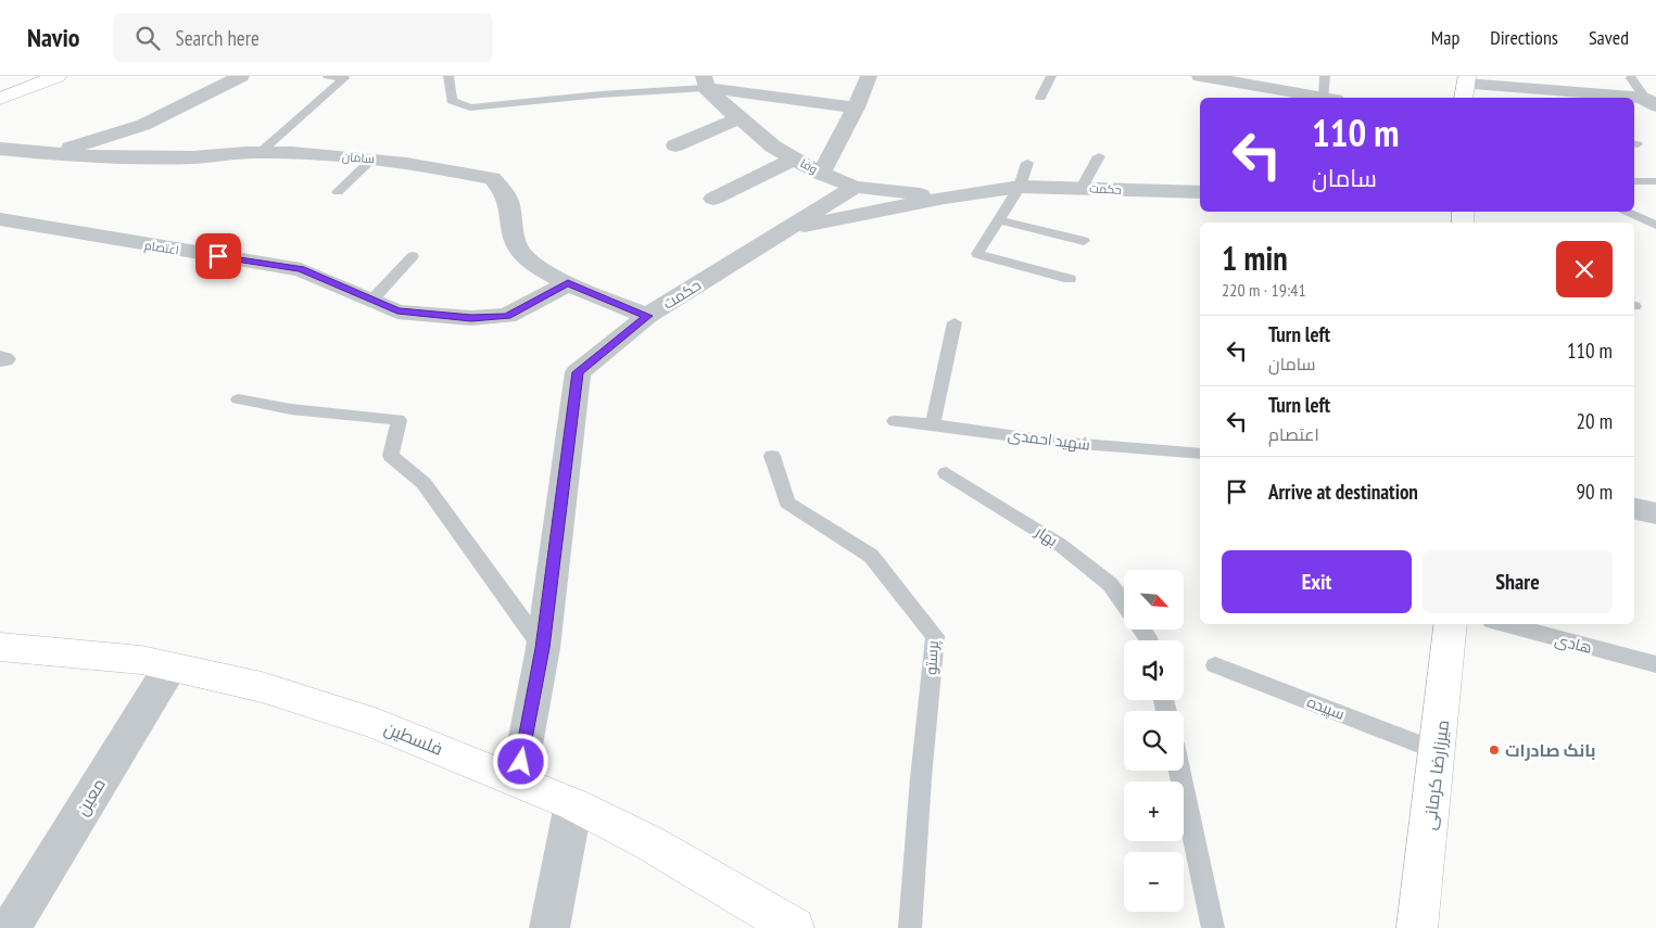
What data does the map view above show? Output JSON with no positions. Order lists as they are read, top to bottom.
{
  "streets": {
    "main road": ["فلسطین", "میرزارضا کرمانی"],
    "street": [
      "سامان",
      "وفا",
      "حکمت",
      "اعتصام",
      "معین"
    ],
    "lane": [
      "شهید احمدی",
      "بهار",
      "هادی",
      "پرستو",
      "سپیده"
    ]
  },
  "crossings": [
    ["سامان", "حکمت"],
    ["سامان", "اعتصام"],
    ["وفا", "حکمت"],
    ["حکمت", "فلسطین"],
    ["سپیده", "میرزارضا کرمانی"],
    ["فلسطین", "معین"]
  ],
  "places": ["بانک صادرات"],
  "north": "bottom right",
  "page": {
    "header": "Navio",
    "search": "Search here",
    "nav": ["Map", "Directions", "Saved"],
    "turn": ["110 m", "سامان"],
    "heading": ["1 min", "220 m · 19:41"],
    "list": [
      {
        "name": "Turn left",
        "note": "سامان",
        "value": "110 m"
      },
      {
        "name": "Turn left",
        "note": "اعتصام",
        "value": "20 m"
      },
      {
        "name": "Arrive at destination",
        "value": "90 m"
      }
    ],
    "buttons": ["Exit", "Share"],
    "map_buttons": ["+", "−"]
  }
}
